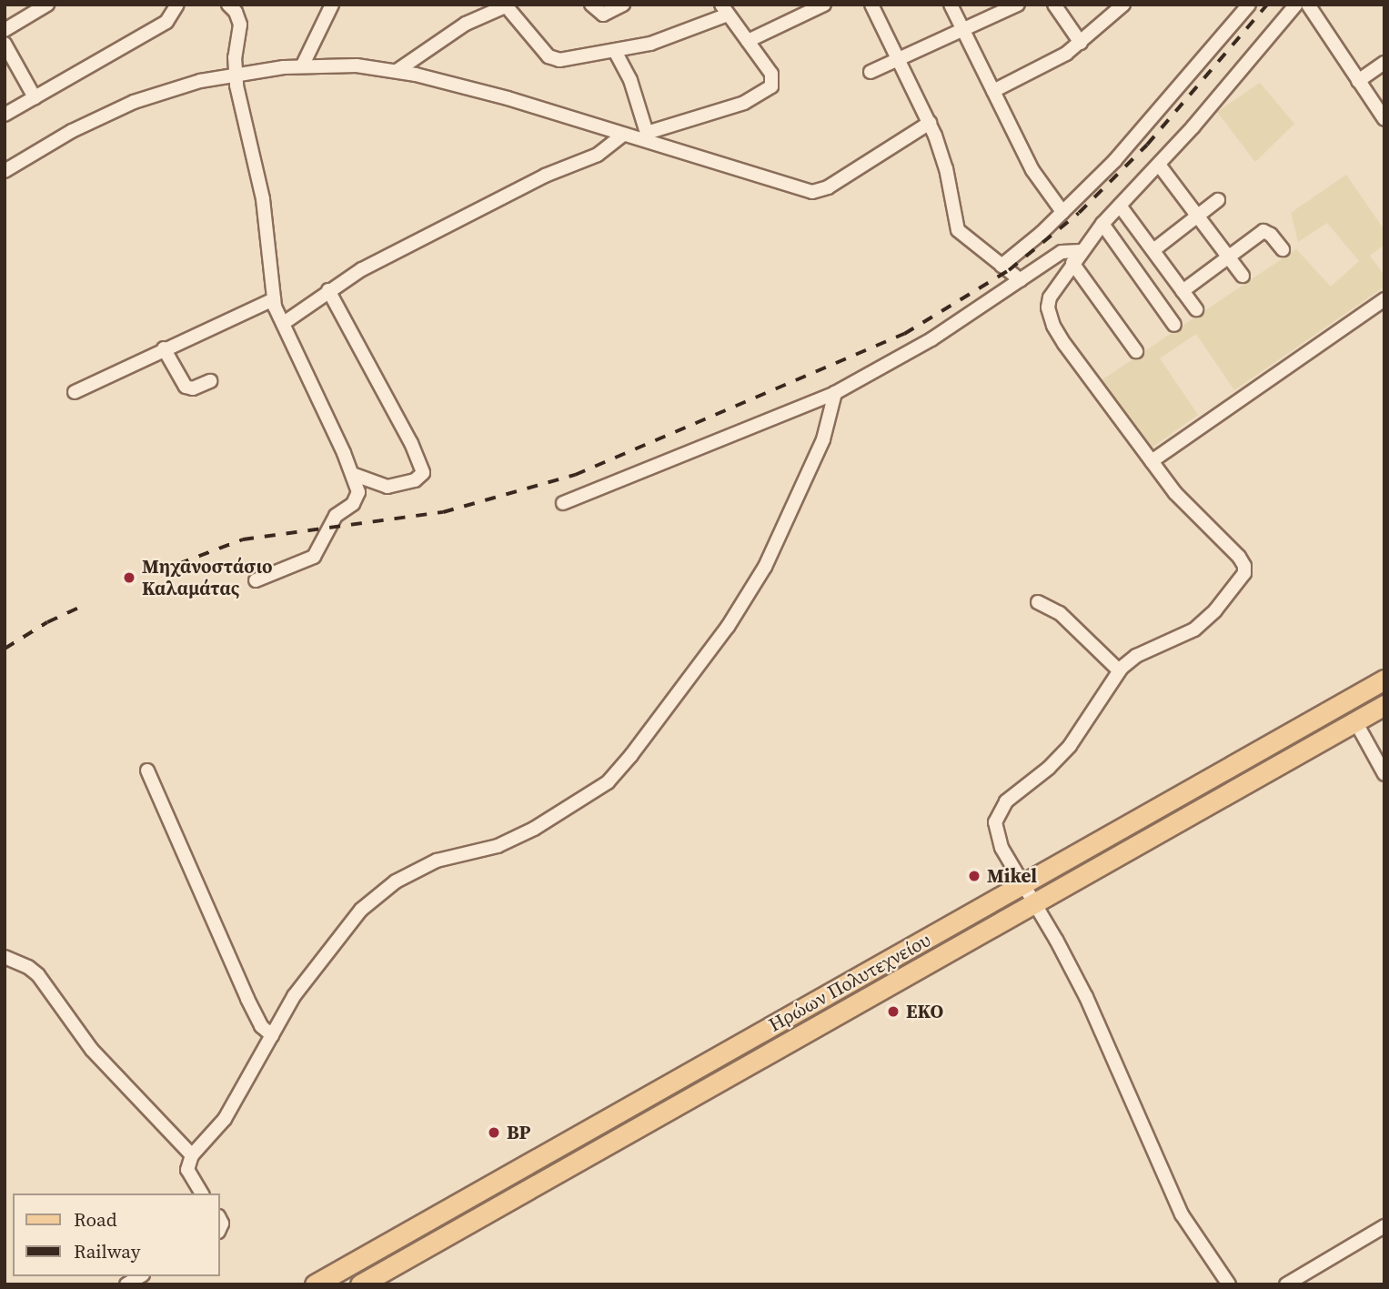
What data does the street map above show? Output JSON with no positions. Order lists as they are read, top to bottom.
{
  "streets": {
    "main road": ["Ηρώων Πολυτεχνείου"]
  },
  "places": [
    "Μηχανοστάσιο Καλαμάτας",
    "Mikel",
    "EKO",
    "BP"
  ],
  "legend": ["Road", "Railway"]
}
